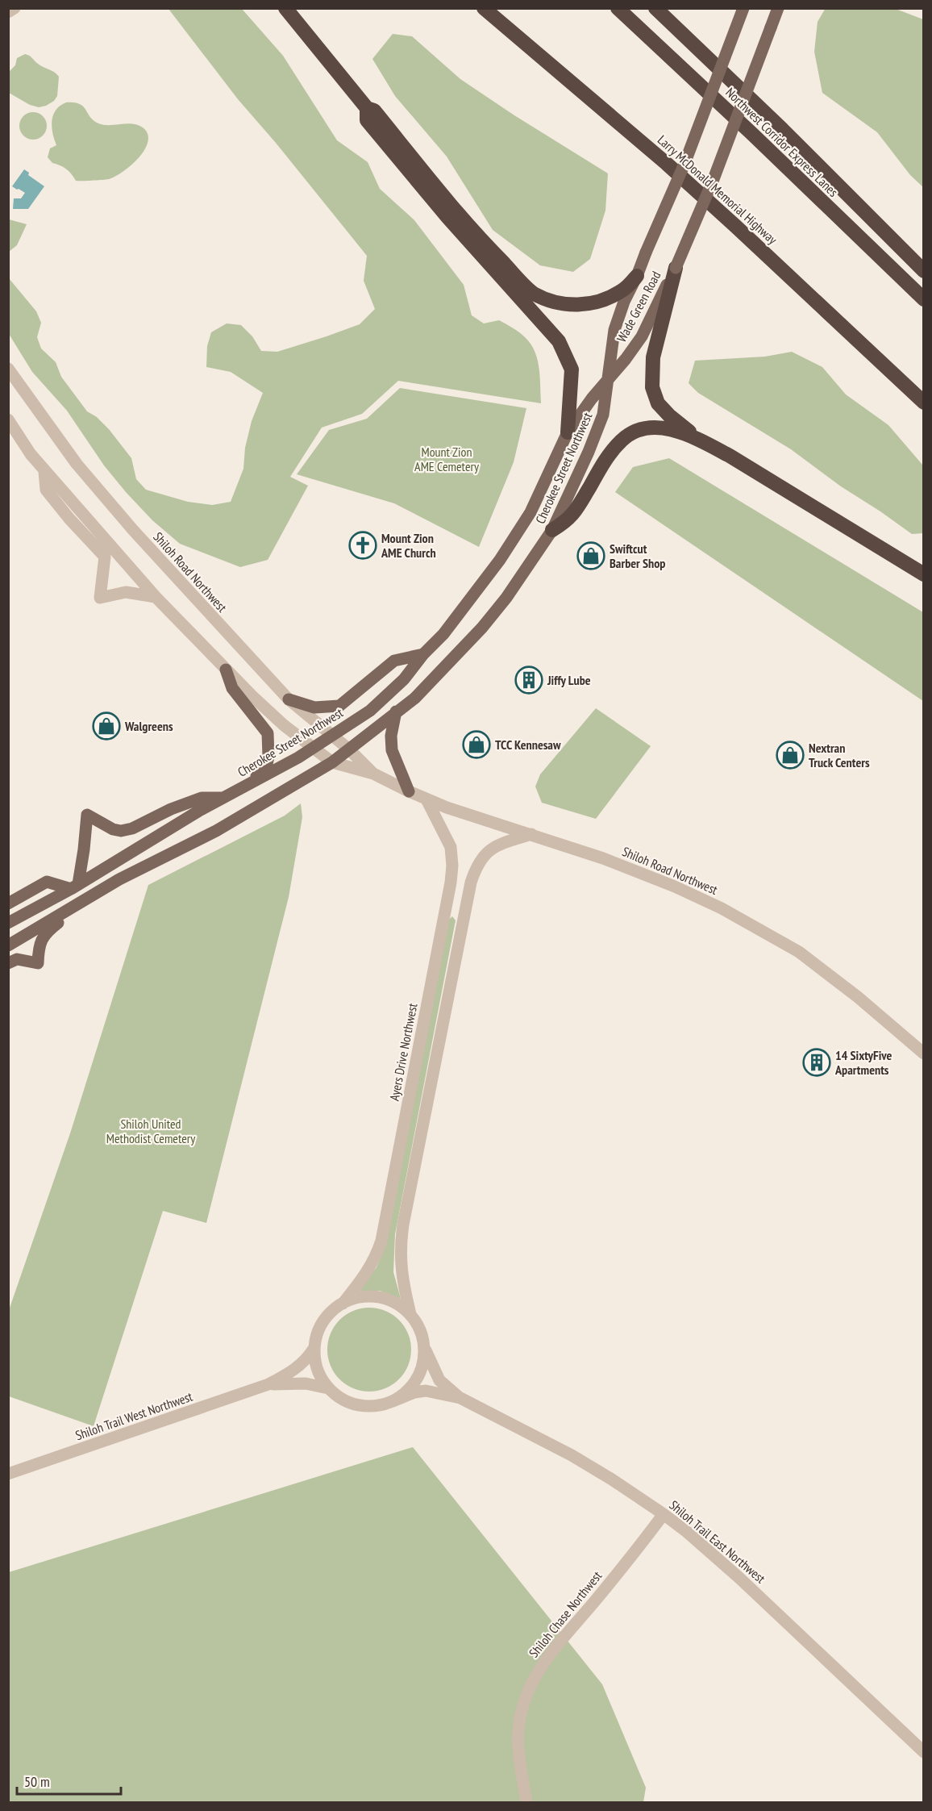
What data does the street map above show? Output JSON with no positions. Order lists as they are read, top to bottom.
{
  "streets": {
    "highway": ["Northwest Corridor Express Lanes", "Larry McDonald Memorial Highway"],
    "main road": ["Wade Green Road", "Cherokee Street Northwest"],
    "street": [
      "Shiloh Road Northwest",
      "Ayers Drive Northwest",
      "Shiloh Trail West Northwest",
      "Shiloh Trail East Northwest",
      "Shiloh Chase Northwest"
    ]
  },
  "crossings": [
    ["Wade Green Road", "Cherokee Street Northwest"],
    ["Cherokee Street Northwest", "Shiloh Road Northwest"],
    ["Shiloh Road Northwest", "Ayers Drive Northwest"],
    ["Ayers Drive Northwest", "Shiloh Trail West Northwest"],
    ["Ayers Drive Northwest", "Shiloh Trail East Northwest"],
    ["Shiloh Trail West Northwest", "Shiloh Trail East Northwest"],
    ["Shiloh Trail East Northwest", "Shiloh Chase Northwest"]
  ],
  "parks": ["Mount Zion AME Cemetery", "Shiloh United Methodist Cemetery"],
  "places": {
    "church": ["Mount Zion AME Church"],
    "shop": [
      "Swiftcut Barber Shop",
      "Walgreens",
      "TCC Kennesaw",
      "Nextran Truck Centers"
    ],
    "building": ["Jiffy Lube", "14 SixtyFive Apartments"]
  },
  "scale_bar": "50 m"
}
